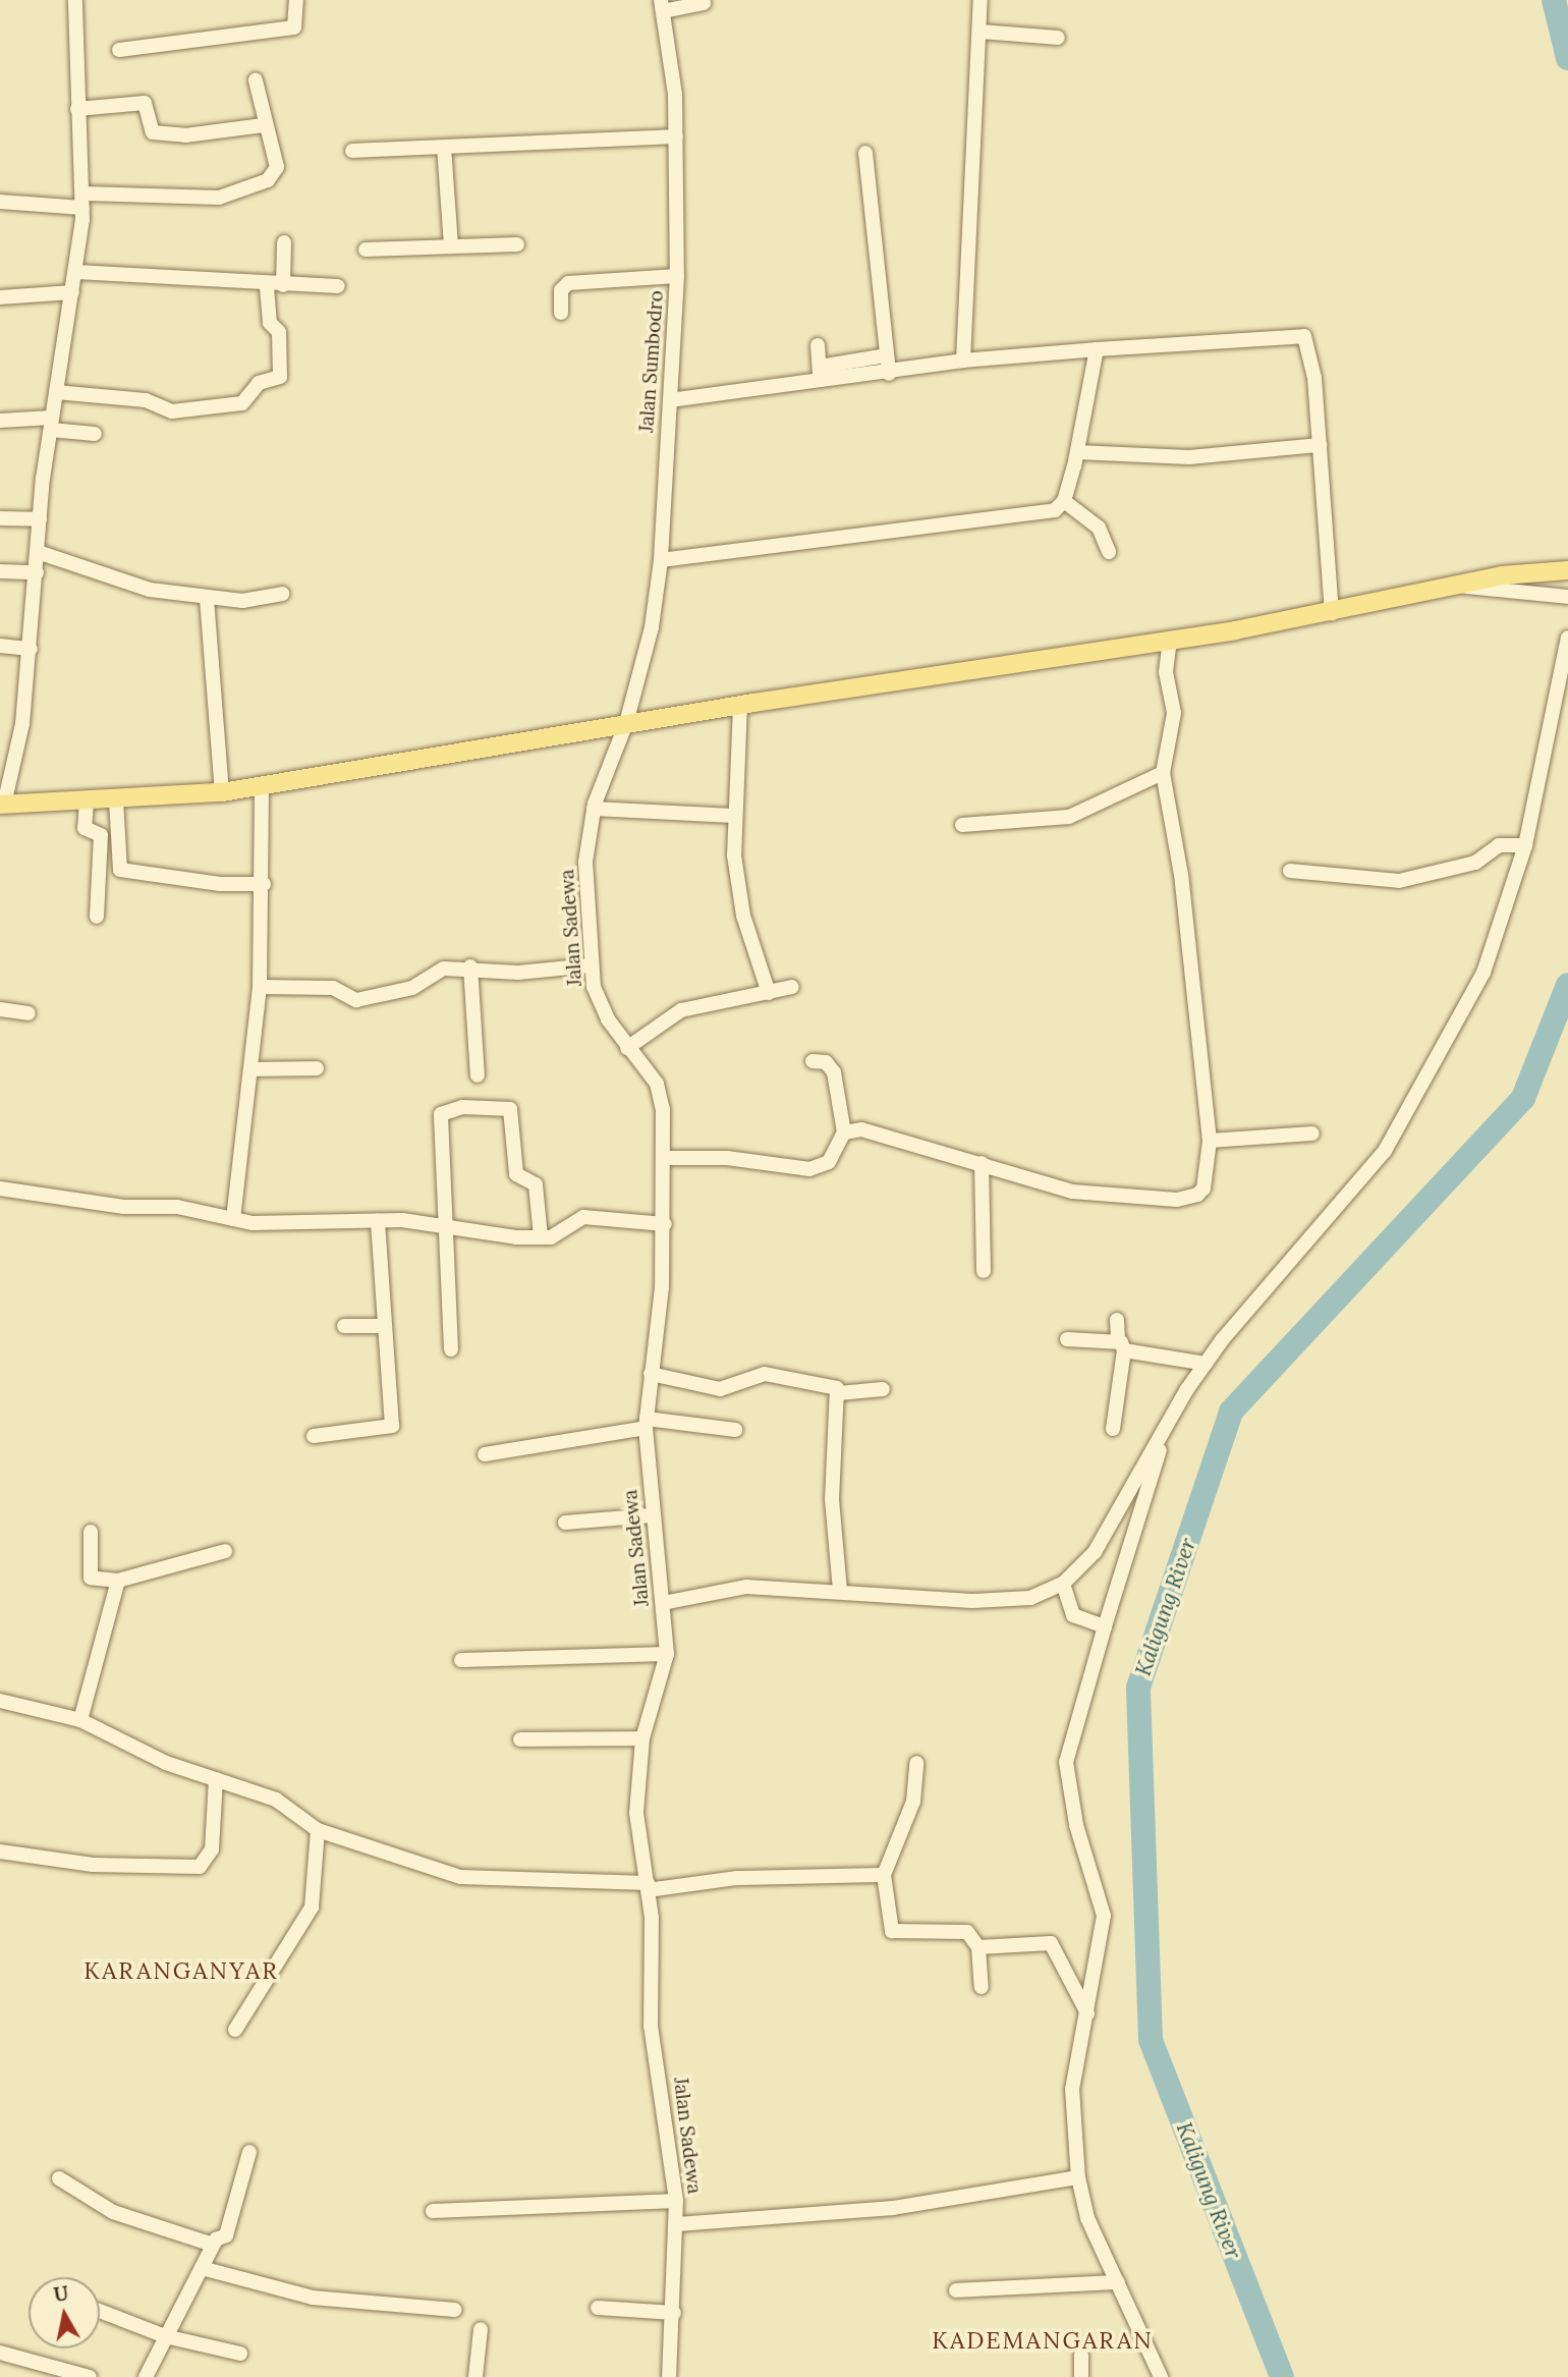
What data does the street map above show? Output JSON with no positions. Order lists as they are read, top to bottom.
{
  "streets": {
    "street": ["Jalan Sumbodro", "Jalan Sadewa"]
  },
  "crossings": [
    ["Jalan Sumbodro", "Jalan Sadewa"]
  ],
  "districts": ["KARANGANYAR", "KADEMANGARAN"],
  "water": ["Kaligung River"],
  "north": "top"
}
